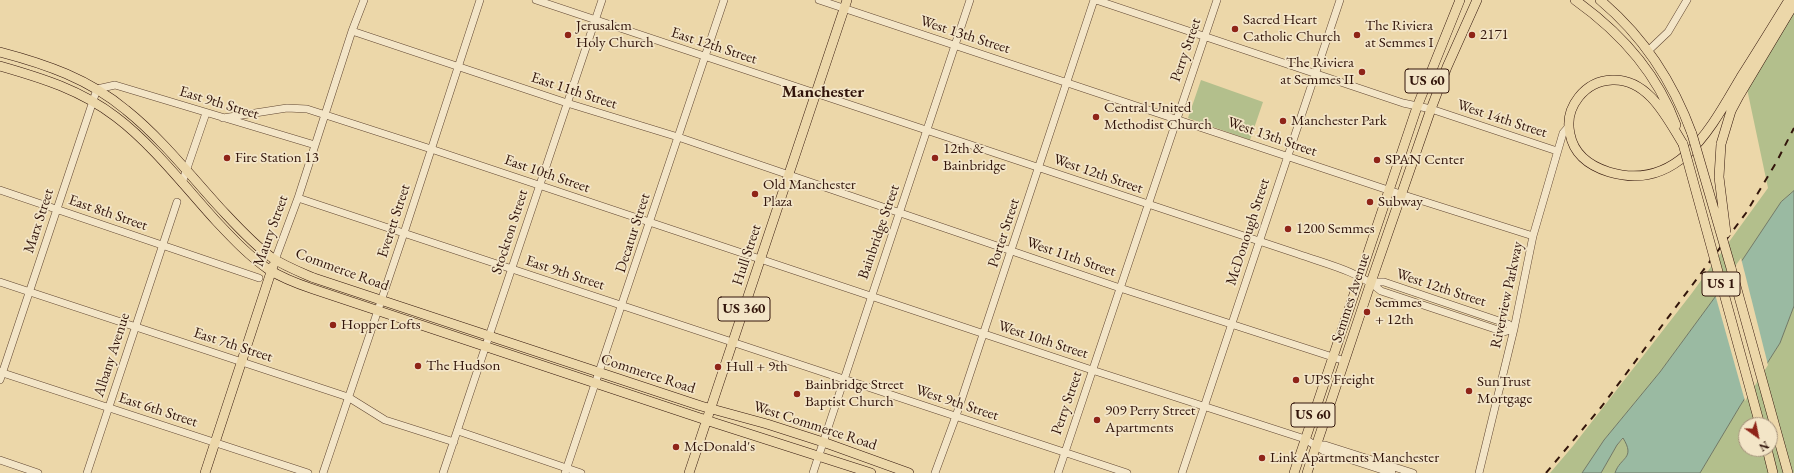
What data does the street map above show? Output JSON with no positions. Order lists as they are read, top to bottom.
{
  "streets": {
    "main road": [
      "US 60",
      "Maury Street",
      "Hull Street",
      "Commerce Road",
      "US 1",
      "Semmes Avenue",
      "US 360",
      "West Commerce Road"
    ],
    "street": [
      "West 13th Street",
      "East 12th Street",
      "Perry Street",
      "East 11th Street",
      "East 9th Street",
      "West 14th Street",
      "East 10th Street",
      "West 12th Street",
      "East 8th Street",
      "Marx Street",
      "Everett Street",
      "Stockton Street",
      "Bainbridge Street",
      "McDonough Street",
      "Decatur Street",
      "Porter Street",
      "West 11th Street",
      "Riverview Parkway",
      "West 10th Street",
      "East 7th Street",
      "Albany Avenue",
      "West 9th Street",
      "East 6th Street"
    ]
  },
  "crossings": [
    ["West 13th Street", "Perry Street"],
    ["West 13th Street", "Bainbridge Street"],
    ["West 13th Street", "McDonough Street"],
    ["West 13th Street", "Porter Street"],
    ["West 13th Street", "Hull Street"],
    ["West 13th Street", "Riverview Parkway"],
    ["West 13th Street", "Semmes Avenue"],
    ["East 12th Street", "West 12th Street"],
    ["East 12th Street", "Stockton Street"],
    ["East 12th Street", "Decatur Street"],
    ["East 12th Street", "Hull Street"],
    ["Perry Street", "West 14th Street"],
    ["Perry Street", "West 12th Street"],
    ["Perry Street", "West 11th Street"],
    ["Perry Street", "West 10th Street"],
    ["Perry Street", "West 9th Street"],
    ["East 11th Street", "Everett Street"],
    ["East 11th Street", "Maury Street"],
    ["East 11th Street", "Stockton Street"],
    ["East 11th Street", "Decatur Street"],
    ["East 11th Street", "Hull Street"],
    ["East 11th Street", "West 11th Street"],
    ["East 9th Street", "East 10th Street"],
    ["East 9th Street", "Marx Street"],
    ["East 9th Street", "Everett Street"],
    ["East 9th Street", "Maury Street"],
    ["East 9th Street", "Stockton Street"],
    ["East 9th Street", "Decatur Street"],
    ["East 9th Street", "Hull Street"],
    ["East 9th Street", "Commerce Road"],
    ["East 9th Street", "West 9th Street"],
    ["West 14th Street", "McDonough Street"],
    ["West 14th Street", "Porter Street"],
    ["West 14th Street", "Riverview Parkway"],
    ["West 14th Street", "Semmes Avenue"],
    ["East 10th Street", "Everett Street"],
    ["East 10th Street", "Maury Street"],
    ["East 10th Street", "Stockton Street"],
    ["East 10th Street", "Decatur Street"],
    ["East 10th Street", "Hull Street"],
    ["East 10th Street", "West 10th Street"],
    ["West 12th Street", "Bainbridge Street"],
    ["West 12th Street", "McDonough Street"],
    ["West 12th Street", "Porter Street"],
    ["West 12th Street", "Hull Street"],
    ["West 12th Street", "Riverview Parkway"],
    ["West 12th Street", "Semmes Avenue"],
    ["East 8th Street", "Marx Street"],
    ["East 8th Street", "Albany Avenue"],
    ["Marx Street", "Commerce Road"],
    ["Marx Street", "East 7th Street"],
    ["Marx Street", "East 6th Street"],
    ["Everett Street", "Commerce Road"],
    ["Everett Street", "East 7th Street"],
    ["Maury Street", "Commerce Road"],
    ["Maury Street", "East 7th Street"],
    ["Maury Street", "East 6th Street"],
    ["Stockton Street", "Commerce Road"],
    ["Stockton Street", "East 7th Street"],
    ["Bainbridge Street", "West 11th Street"],
    ["Bainbridge Street", "West 10th Street"],
    ["Bainbridge Street", "West 9th Street"],
    ["Bainbridge Street", "West Commerce Road"],
    ["McDonough Street", "West 11th Street"],
    ["McDonough Street", "West 10th Street"],
    ["Decatur Street", "Commerce Road"],
    ["Porter Street", "West 11th Street"],
    ["Porter Street", "West 10th Street"],
    ["Porter Street", "West 9th Street"],
    ["Hull Street", "West 11th Street"],
    ["Hull Street", "Commerce Road"],
    ["Hull Street", "West 10th Street"],
    ["Hull Street", "West 9th Street"],
    ["Hull Street", "West Commerce Road"],
    ["West 11th Street", "Semmes Avenue"],
    ["Commerce Road", "West Commerce Road"],
    ["Semmes Avenue", "West 10th Street"],
    ["East 7th Street", "Albany Avenue"],
    ["Albany Avenue", "East 6th Street"]
  ],
  "districts": ["Manchester"],
  "places": [
    "Sacred Heart Catholic Church",
    "Jerusalem Holy Church",
    "The Riviera at Semmes I",
    "2171",
    "The Riviera at Semmes II",
    "Central United Methodist Church",
    "Manchester Park",
    "Fire Station 13",
    "12th & Bainbridge",
    "SPAN Center",
    "Old Manchester Plaza",
    "Subway",
    "1200 Semmes",
    "Semmes + 12th",
    "Hopper Lofts",
    "The Hudson",
    "Hull + 9th",
    "UPS Freight",
    "SunTrust Mortgage",
    "Bainbridge Street Baptist Church",
    "909 Perry Street Apartments",
    "McDonald's",
    "Link Apartments Manchester"
  ],
  "north": "bottom right"
}
